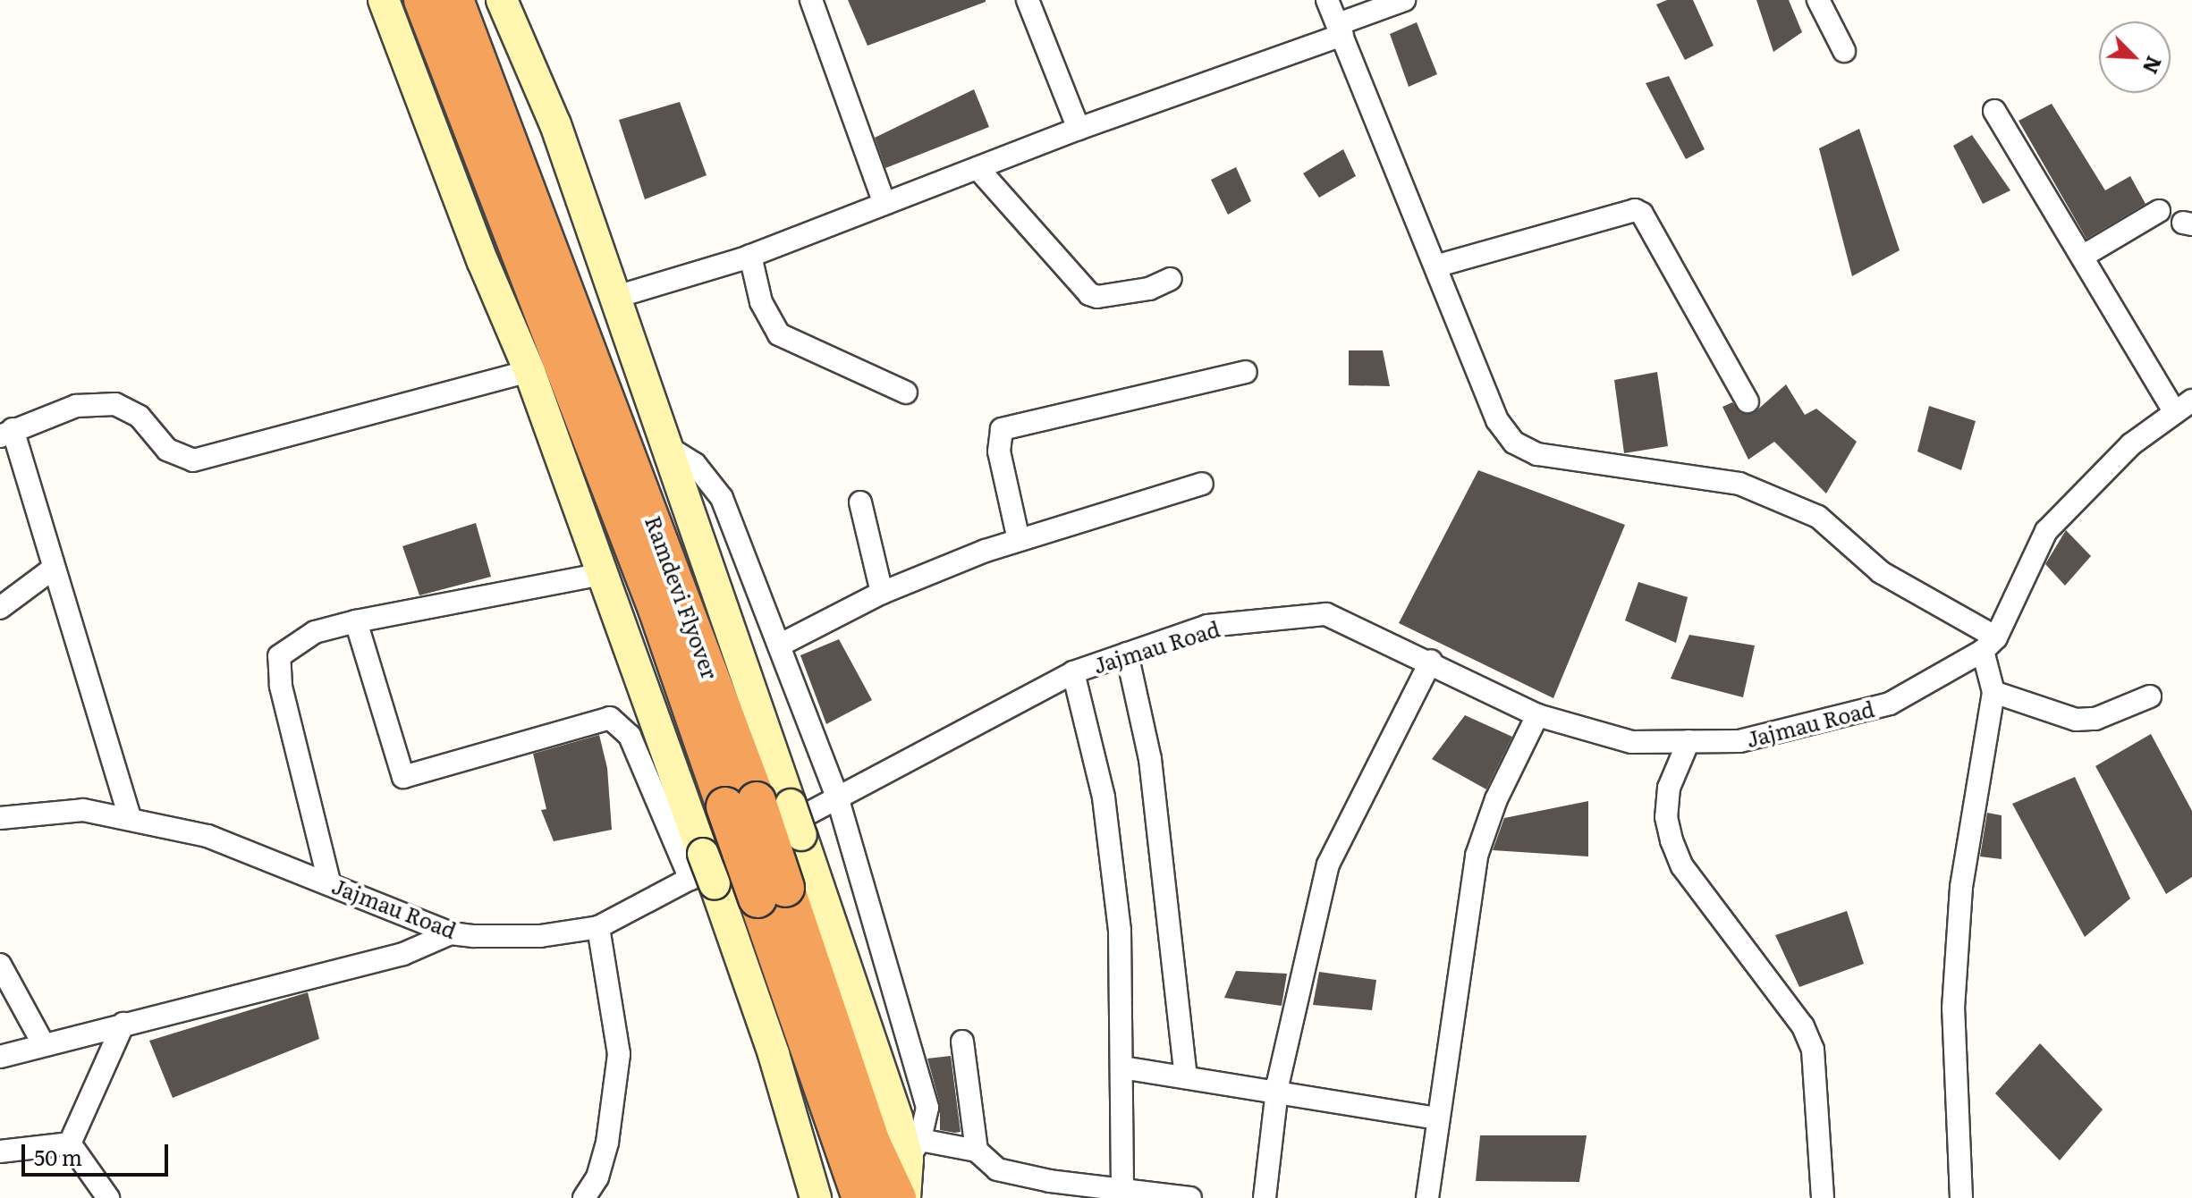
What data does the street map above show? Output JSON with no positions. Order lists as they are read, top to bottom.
{
  "streets": {
    "highway": ["Ramdevi Flyover"],
    "street": ["Jajmau Road"]
  },
  "scale_bar": "50 m",
  "north": "bottom right"
}
